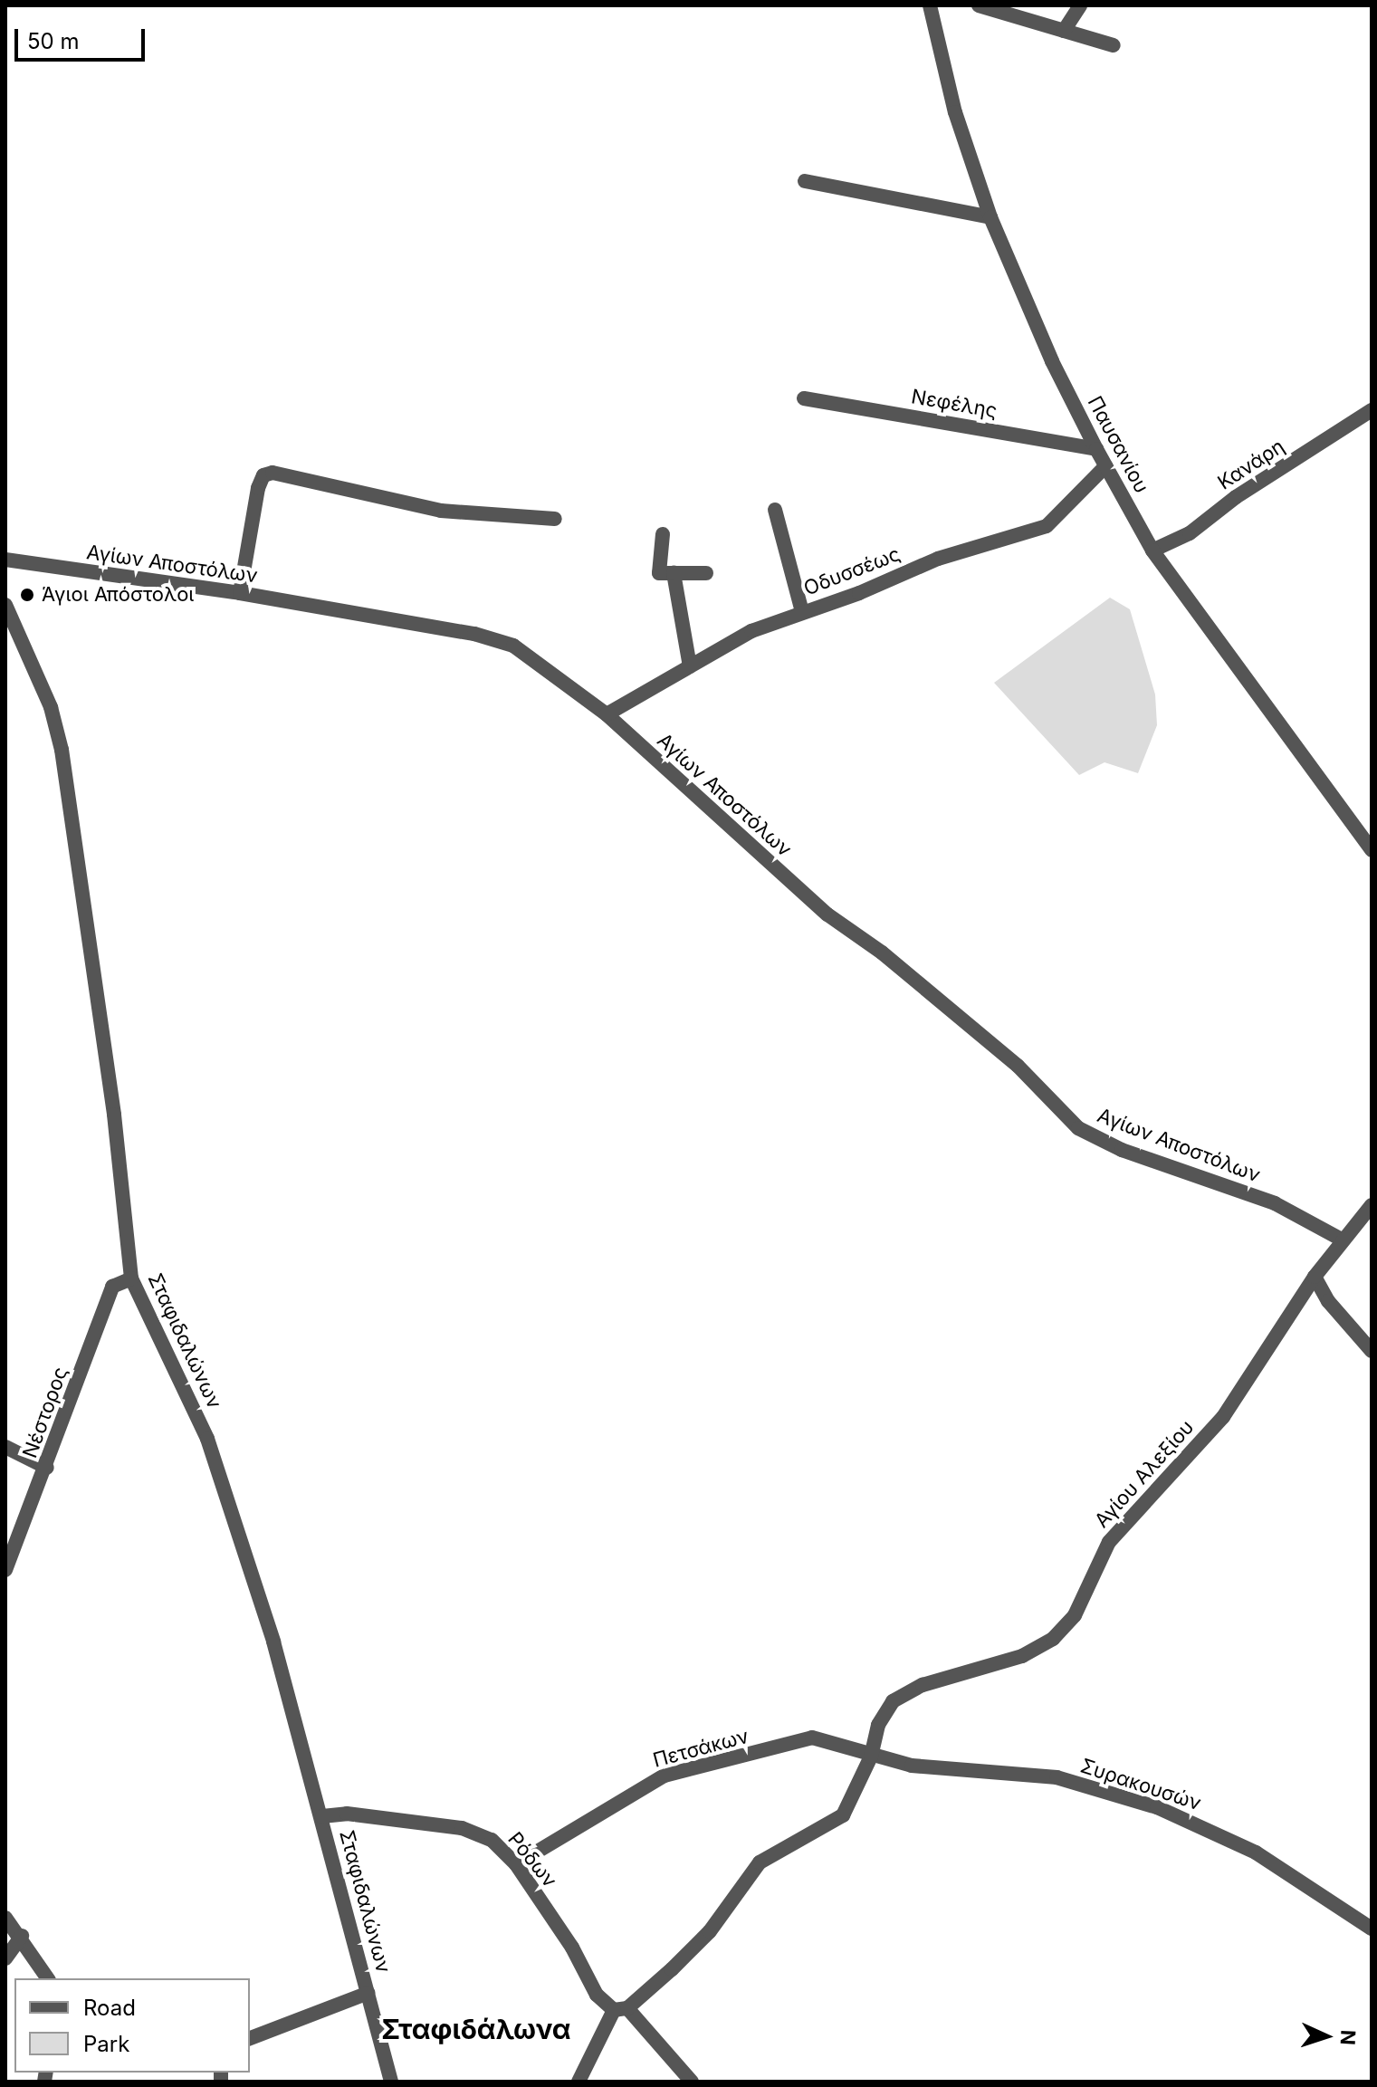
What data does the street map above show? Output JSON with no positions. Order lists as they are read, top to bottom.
{
  "streets": {
    "street": [
      "Νεφέλης",
      "Παυσανίου",
      "Κανάρη",
      "Αγίων Αποστόλων",
      "Οδυσσέως",
      "Σταφιδαλώνων",
      "Νέστορος",
      "Αγίου Αλεξίου",
      "Πετσάκων",
      "Συρακουσών",
      "Ρόδων"
    ]
  },
  "crossings": [
    ["Νεφέλης", "Παυσανίου"],
    ["Παυσανίου", "Κανάρη"],
    ["Παυσανίου", "Οδυσσέως"],
    ["Αγίων Αποστόλων", "Οδυσσέως"],
    ["Αγίων Αποστόλων", "Αγίου Αλεξίου"],
    ["Σταφιδαλώνων", "Νέστορος"],
    ["Σταφιδαλώνων", "Ρόδων"],
    ["Αγίου Αλεξίου", "Πετσάκων"],
    ["Αγίου Αλεξίου", "Συρακουσών"],
    ["Αγίου Αλεξίου", "Ρόδων"],
    ["Πετσάκων", "Συρακουσών"],
    ["Πετσάκων", "Ρόδων"]
  ],
  "districts": ["Σταφιδάλωνα"],
  "places": ["Άγιοι Απόστολοι"],
  "legend": ["Road", "Park"],
  "scale_bar": "50 m",
  "north": "right"
}
